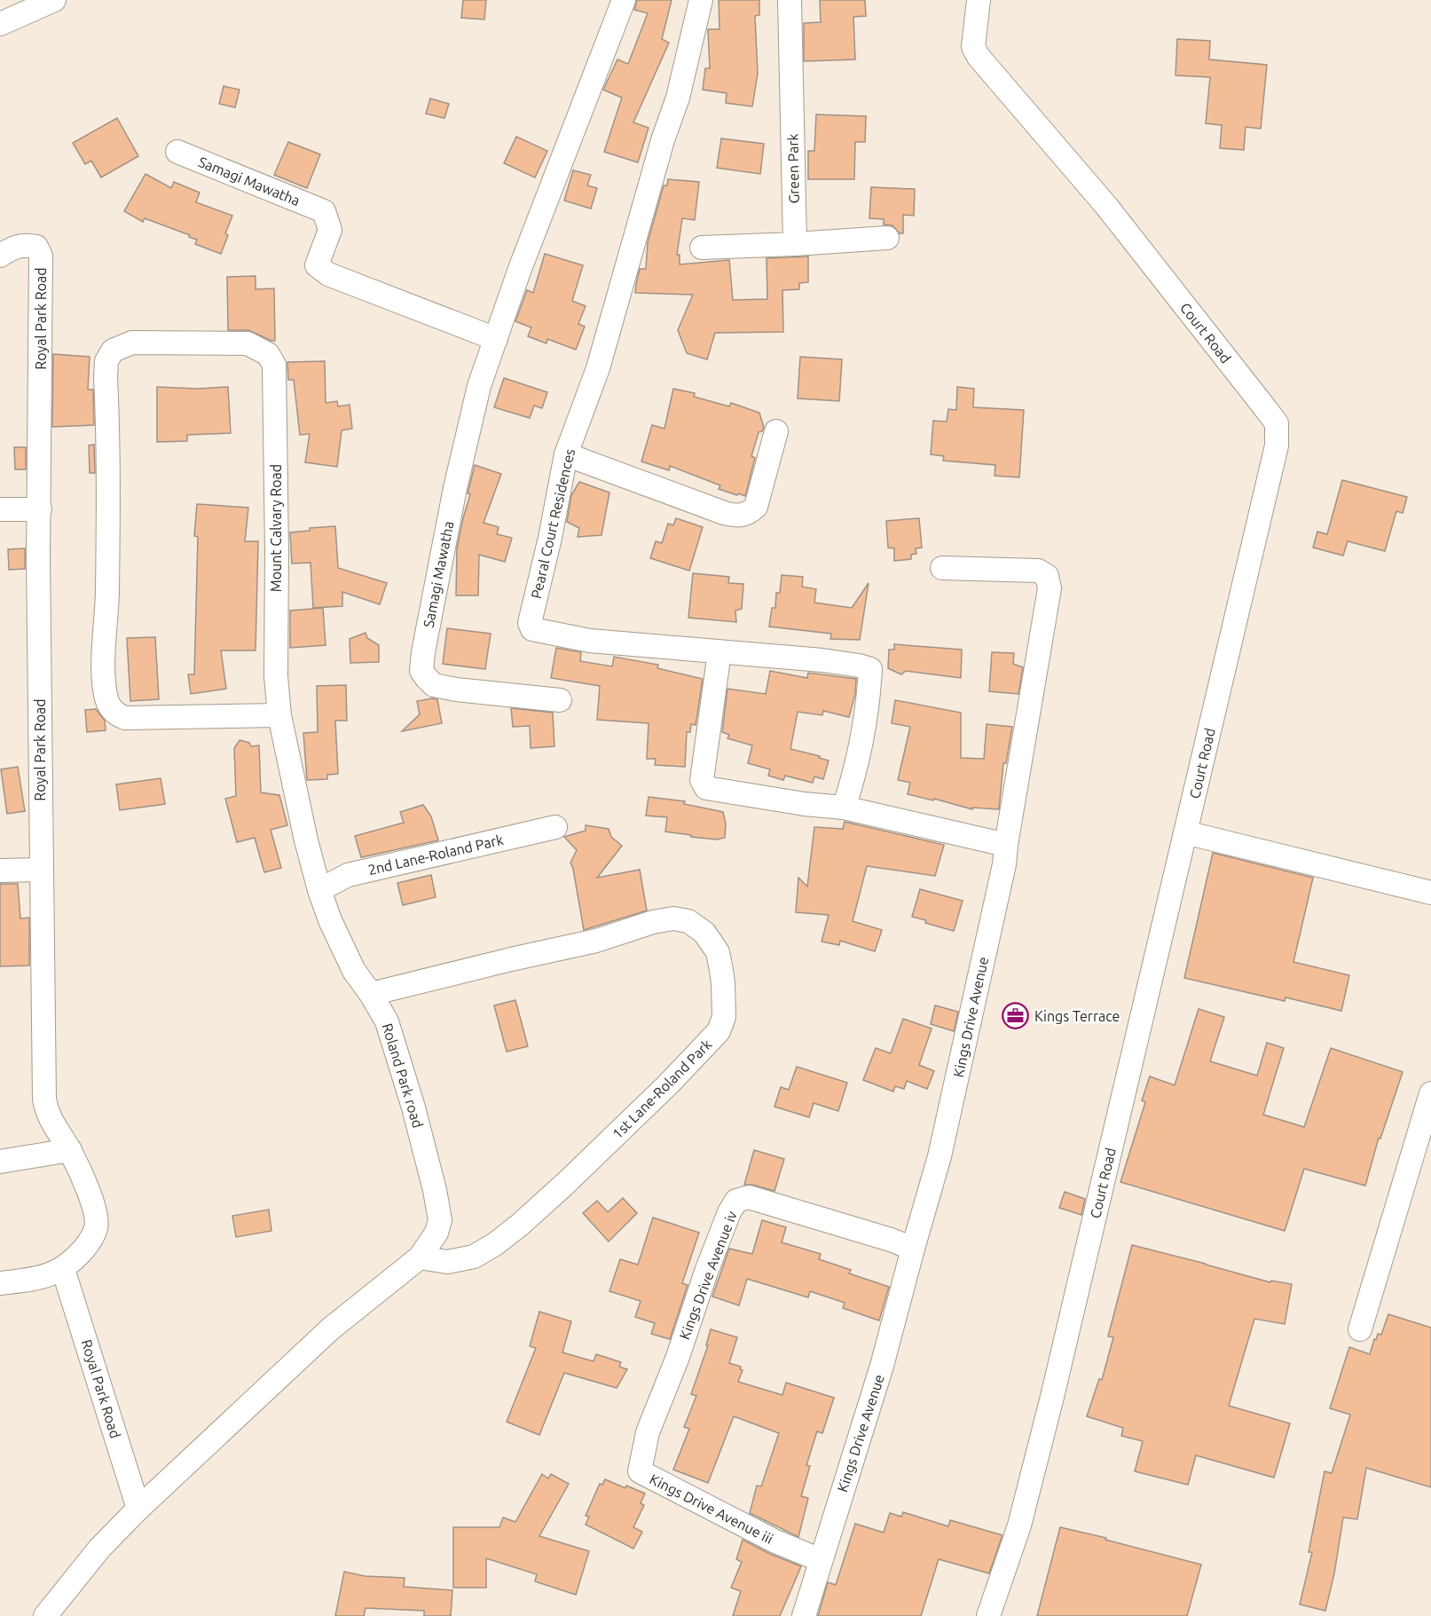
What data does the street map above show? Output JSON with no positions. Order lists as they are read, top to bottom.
{
  "streets": {
    "street": [
      "Green Park",
      "Samagi Mawatha",
      "Royal Park Road",
      "Court Road",
      "Pearal Court Residences",
      "Mount Calvary Road",
      "2nd Lane-Roland Park",
      "Kings Drive Avenue",
      "Roland Park road",
      "1st Lane-Roland Park",
      "Kings Drive Avenue iv",
      "Kings Drive Avenue iii"
    ]
  },
  "crossings": [
    ["Royal Park Road", "Roland Park road"],
    ["Mount Calvary Road", "Roland Park road"],
    ["2nd Lane-Roland Park", "Roland Park road"],
    ["Kings Drive Avenue", "Kings Drive Avenue iv"],
    ["Kings Drive Avenue", "Kings Drive Avenue iii"],
    ["Roland Park road", "1st Lane-Roland Park"],
    ["Kings Drive Avenue iv", "Kings Drive Avenue iii"]
  ],
  "places": {
    "office": ["Kings Terrace"]
  }
}
